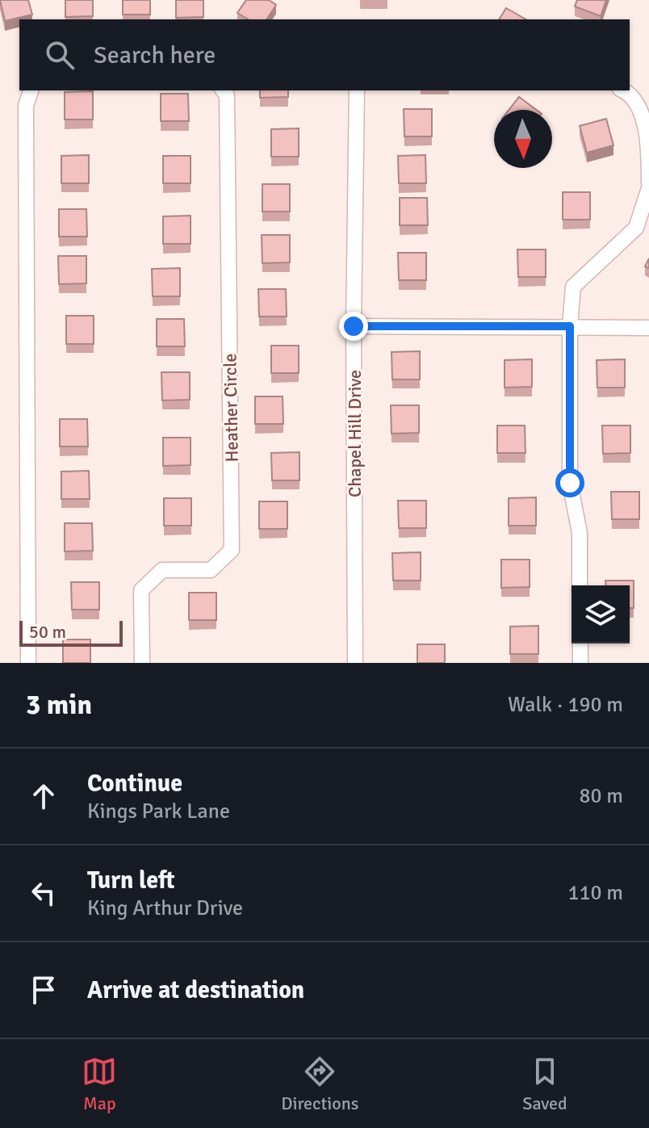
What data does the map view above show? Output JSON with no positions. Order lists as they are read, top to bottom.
{
  "streets": {
    "street": ["Heather Circle", "Chapel Hill Drive"]
  },
  "scale_bar": "50 m",
  "north": "bottom",
  "page": {
    "search": "Search here",
    "scale": "50 m",
    "heading": ["3 min", "Walk · 190 m"],
    "list": [
      ["Continue", "Kings Park Lane", "80 m"],
      ["Turn left", "King Arthur Drive", "110 m"],
      "Arrive at destination"
    ],
    "nav": ["Map", "Directions", "Saved"]
  }
}
